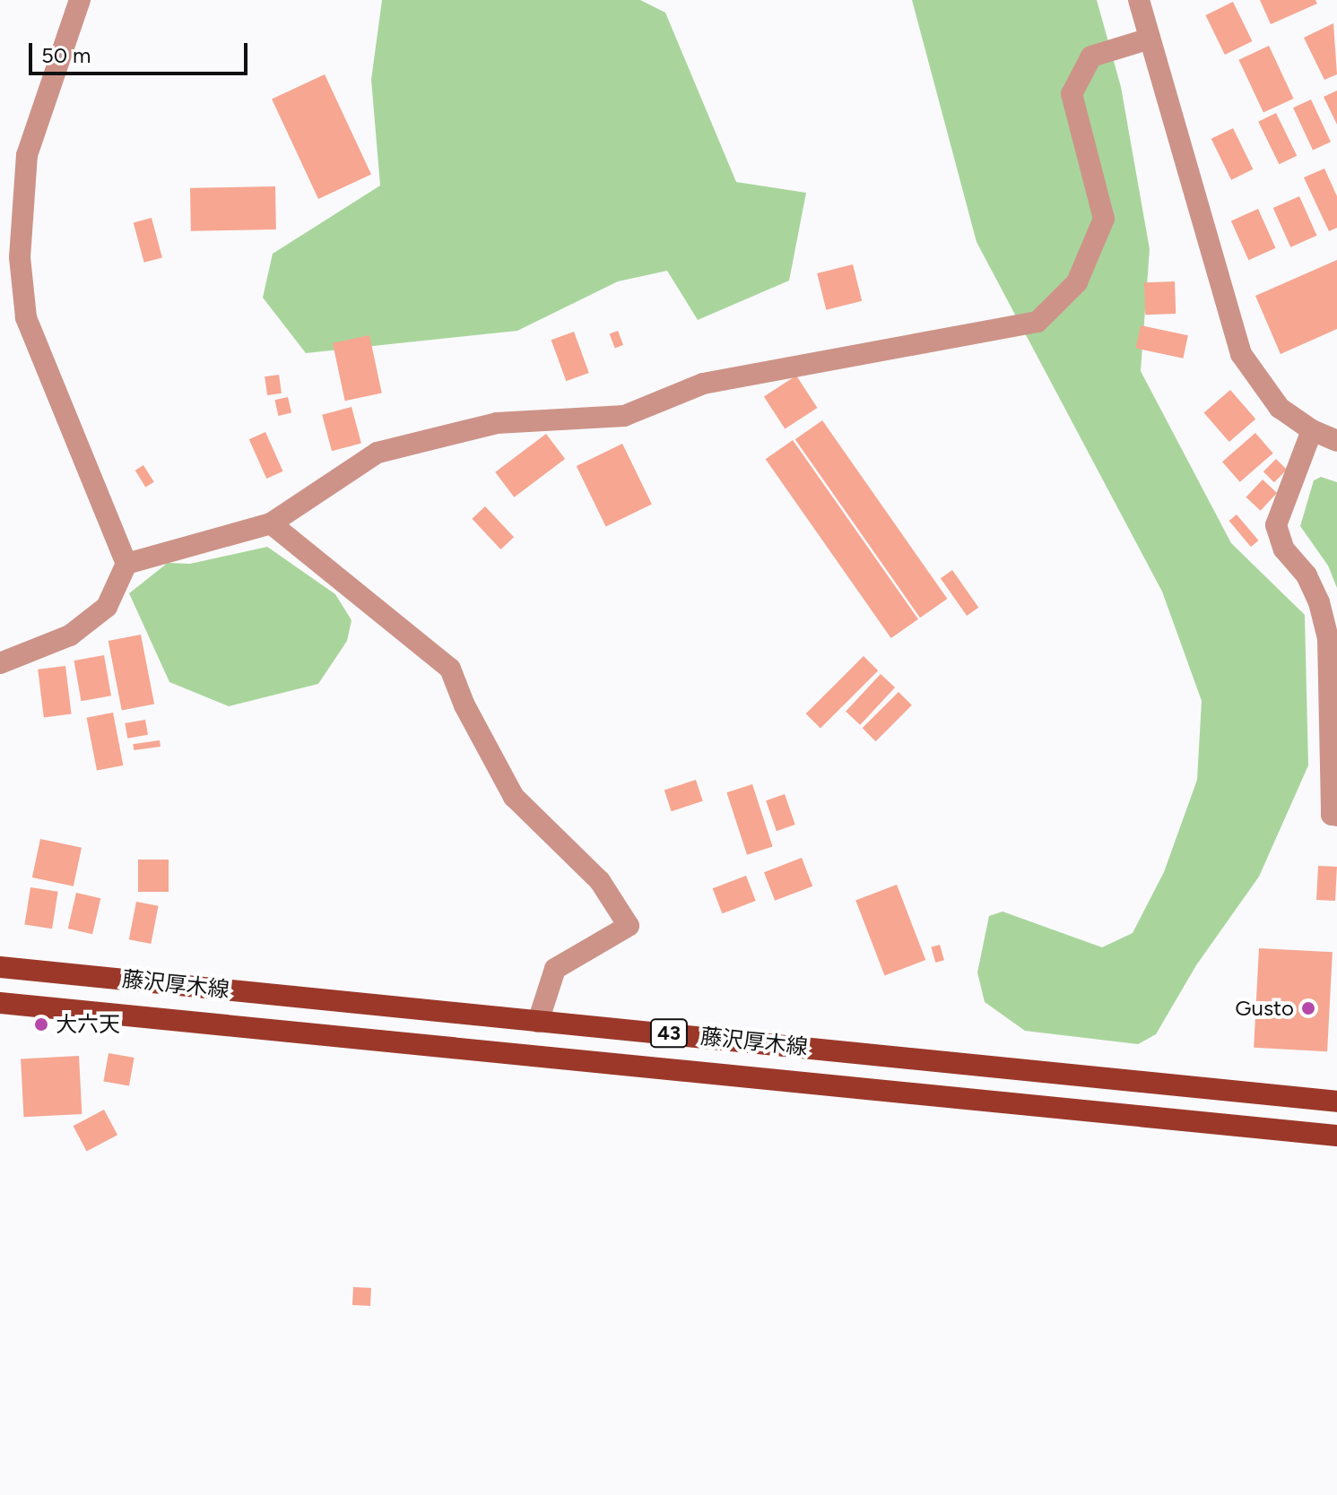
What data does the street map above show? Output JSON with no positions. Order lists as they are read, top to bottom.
{
  "streets": {
    "main road": ["藤沢厚木線", "43"]
  },
  "places": ["Gusto", "大六天"],
  "scale_bar": "50 m"
}
